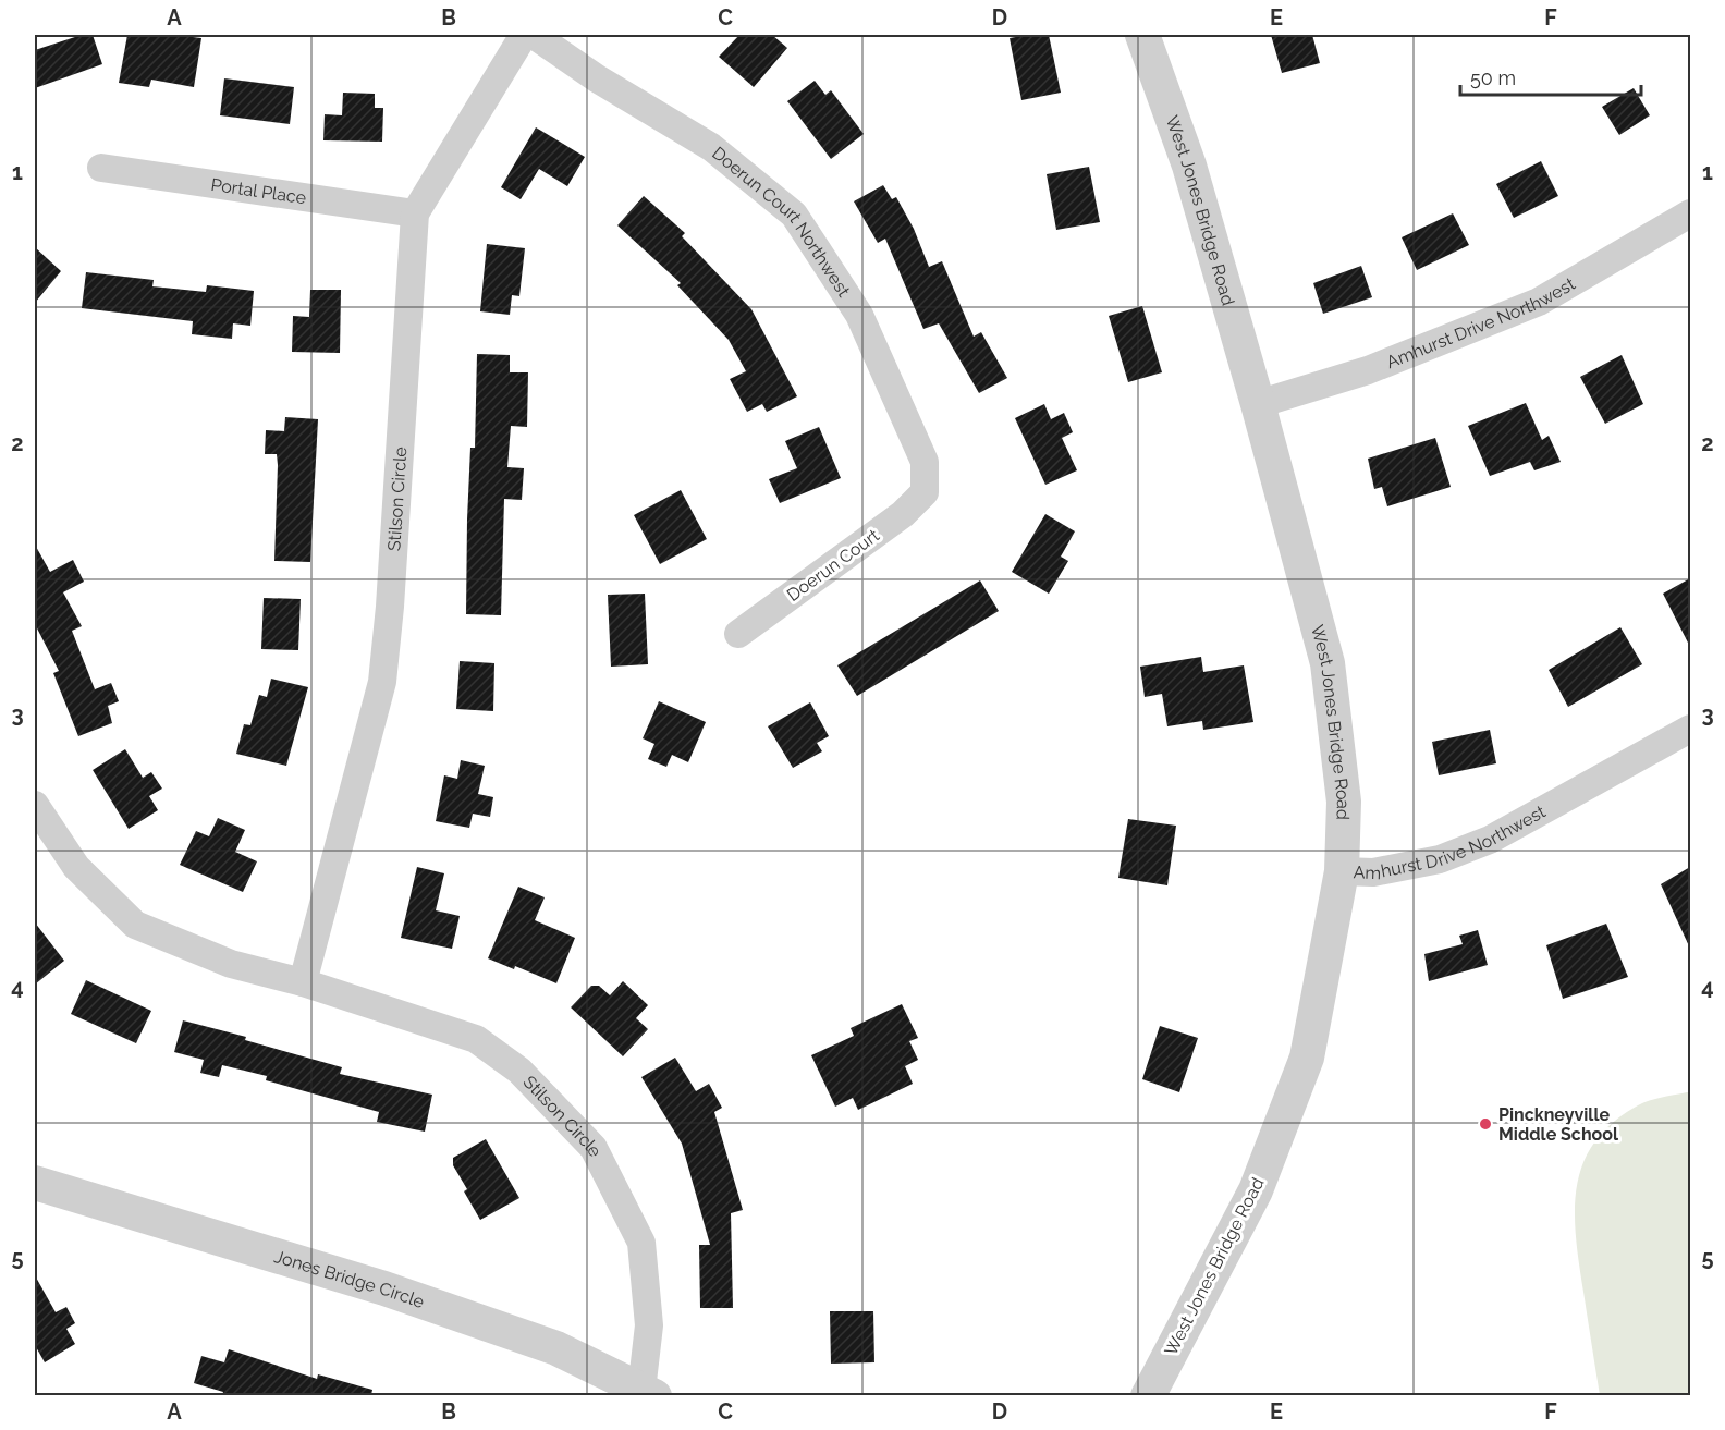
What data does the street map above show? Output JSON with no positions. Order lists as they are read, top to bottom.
{
  "streets": {
    "street": [
      "Portal Place",
      "West Jones Bridge Road",
      "Doerun Court Northwest",
      "Amhurst Drive Northwest",
      "Stilson Circle",
      "Doerun Court",
      "Jones Bridge Circle"
    ]
  },
  "crossings": [
    ["Portal Place", "Stilson Circle"],
    ["West Jones Bridge Road", "Amhurst Drive Northwest"],
    ["Doerun Court Northwest", "Doerun Court"],
    ["Stilson Circle", "Jones Bridge Circle"]
  ],
  "places": ["Pinckneyville Middle School"],
  "scale_bar": "50 m",
  "grid": {
    "columns": [
      "A",
      "B",
      "C",
      "D",
      "E",
      "F"
    ],
    "rows": [
      "1",
      "2",
      "3",
      "4",
      "5"
    ]
  }
}
